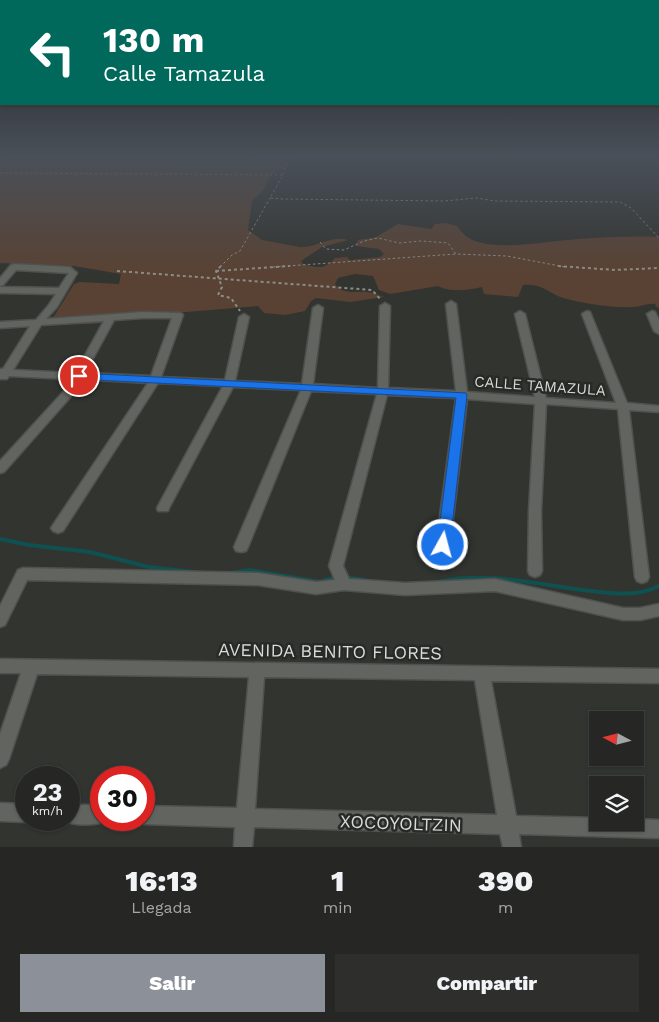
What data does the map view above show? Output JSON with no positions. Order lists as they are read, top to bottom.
{
  "streets": {
    "street": ["CALLE TAMAZULA", "AVENIDA BENITO FLORES", "XOCOYOLTZIN"]
  },
  "north": "left",
  "page": {
    "turn": ["130 m", "Calle Tamazula"],
    "speed": "23 km/h",
    "limit": "30",
    "eta": [
      "16:13",
      "Llegada",
      "1",
      "min",
      "390",
      "m"
    ],
    "buttons": ["Salir", "Compartir"]
  }
}
